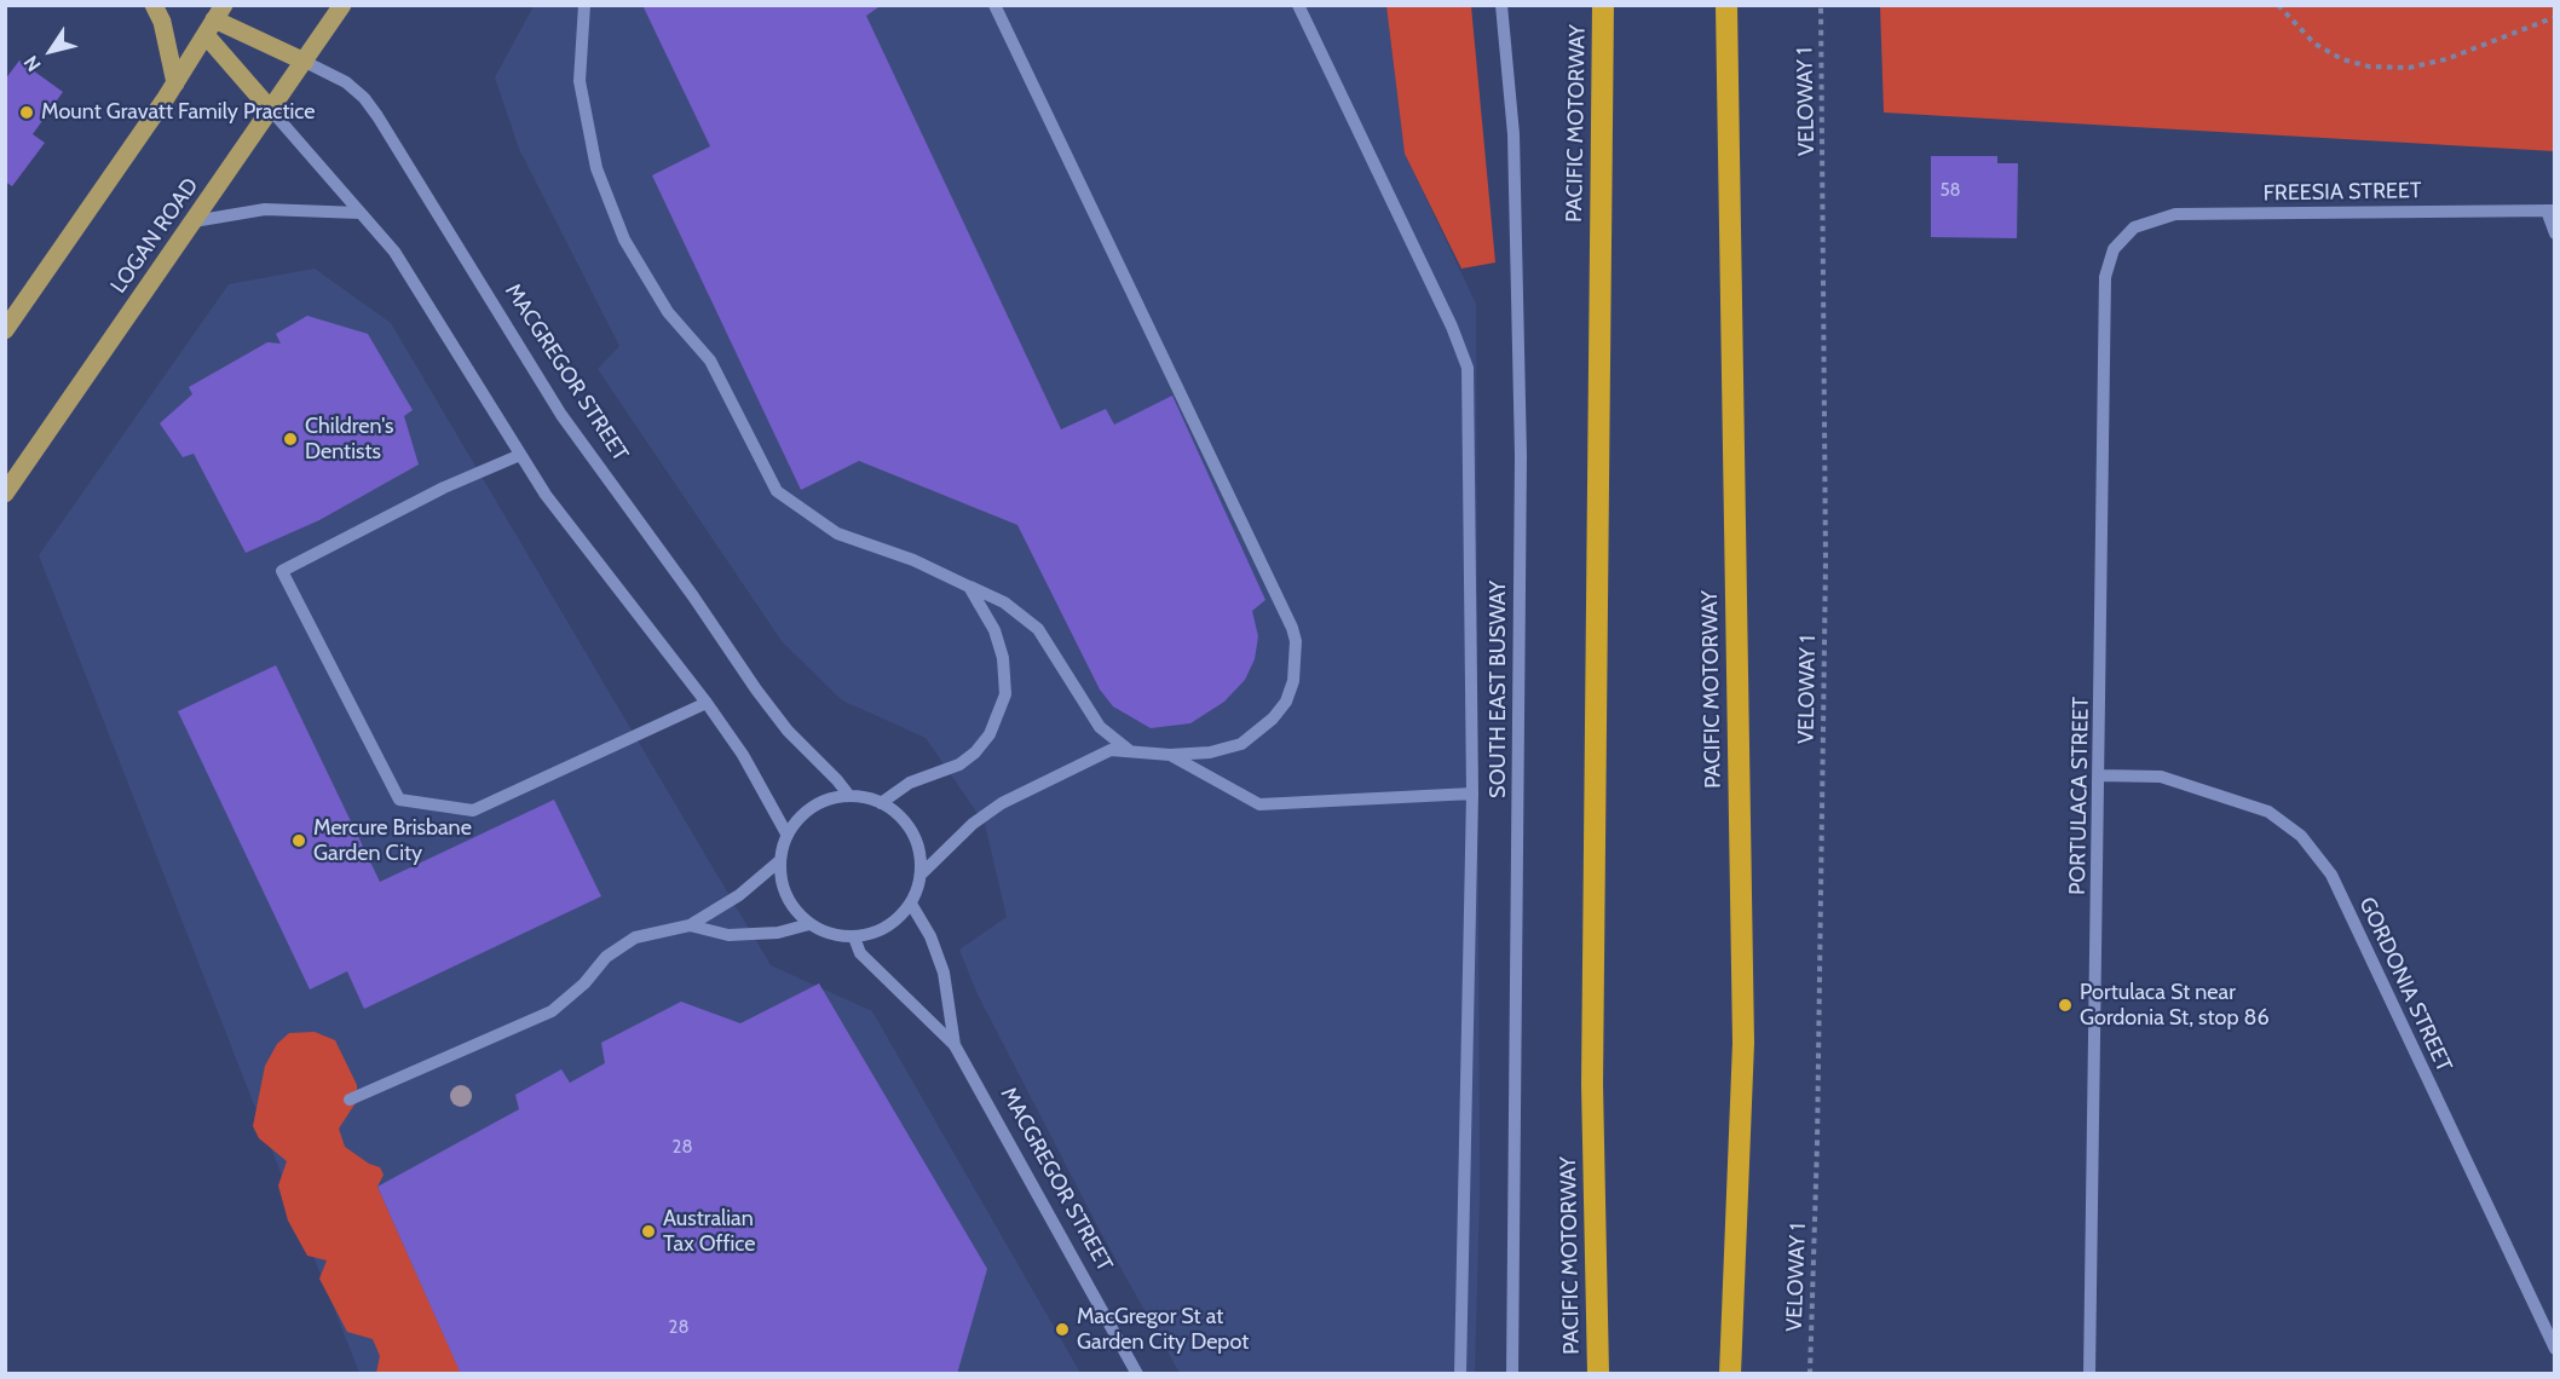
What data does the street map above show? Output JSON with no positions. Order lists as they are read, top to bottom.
{
  "streets": {
    "highway": ["PACIFIC MOTORWAY"],
    "main road": ["LOGAN ROAD", "MACGREGOR STREET"],
    "street": [
      "FREESIA STREET",
      "SOUTH EAST BUSWAY",
      "PORTULACA STREET",
      "GORDONIA STREET"
    ],
    "path": ["VELOWAY 1"]
  },
  "crossings": [
    ["FREESIA STREET", "PORTULACA STREET"],
    ["LOGAN ROAD", "MACGREGOR STREET"],
    ["PORTULACA STREET", "GORDONIA STREET"]
  ],
  "places": [
    "Mount Gravatt Family Practice",
    "Children's Dentists",
    "Mercure Brisbane Garden City",
    "Portulaca St near Gordonia St, stop 86",
    "Australian Tax Office",
    "MacGregor St at Garden City Depot"
  ],
  "house_numbers": ["58", "28", "28"],
  "north": "bottom left"
}
